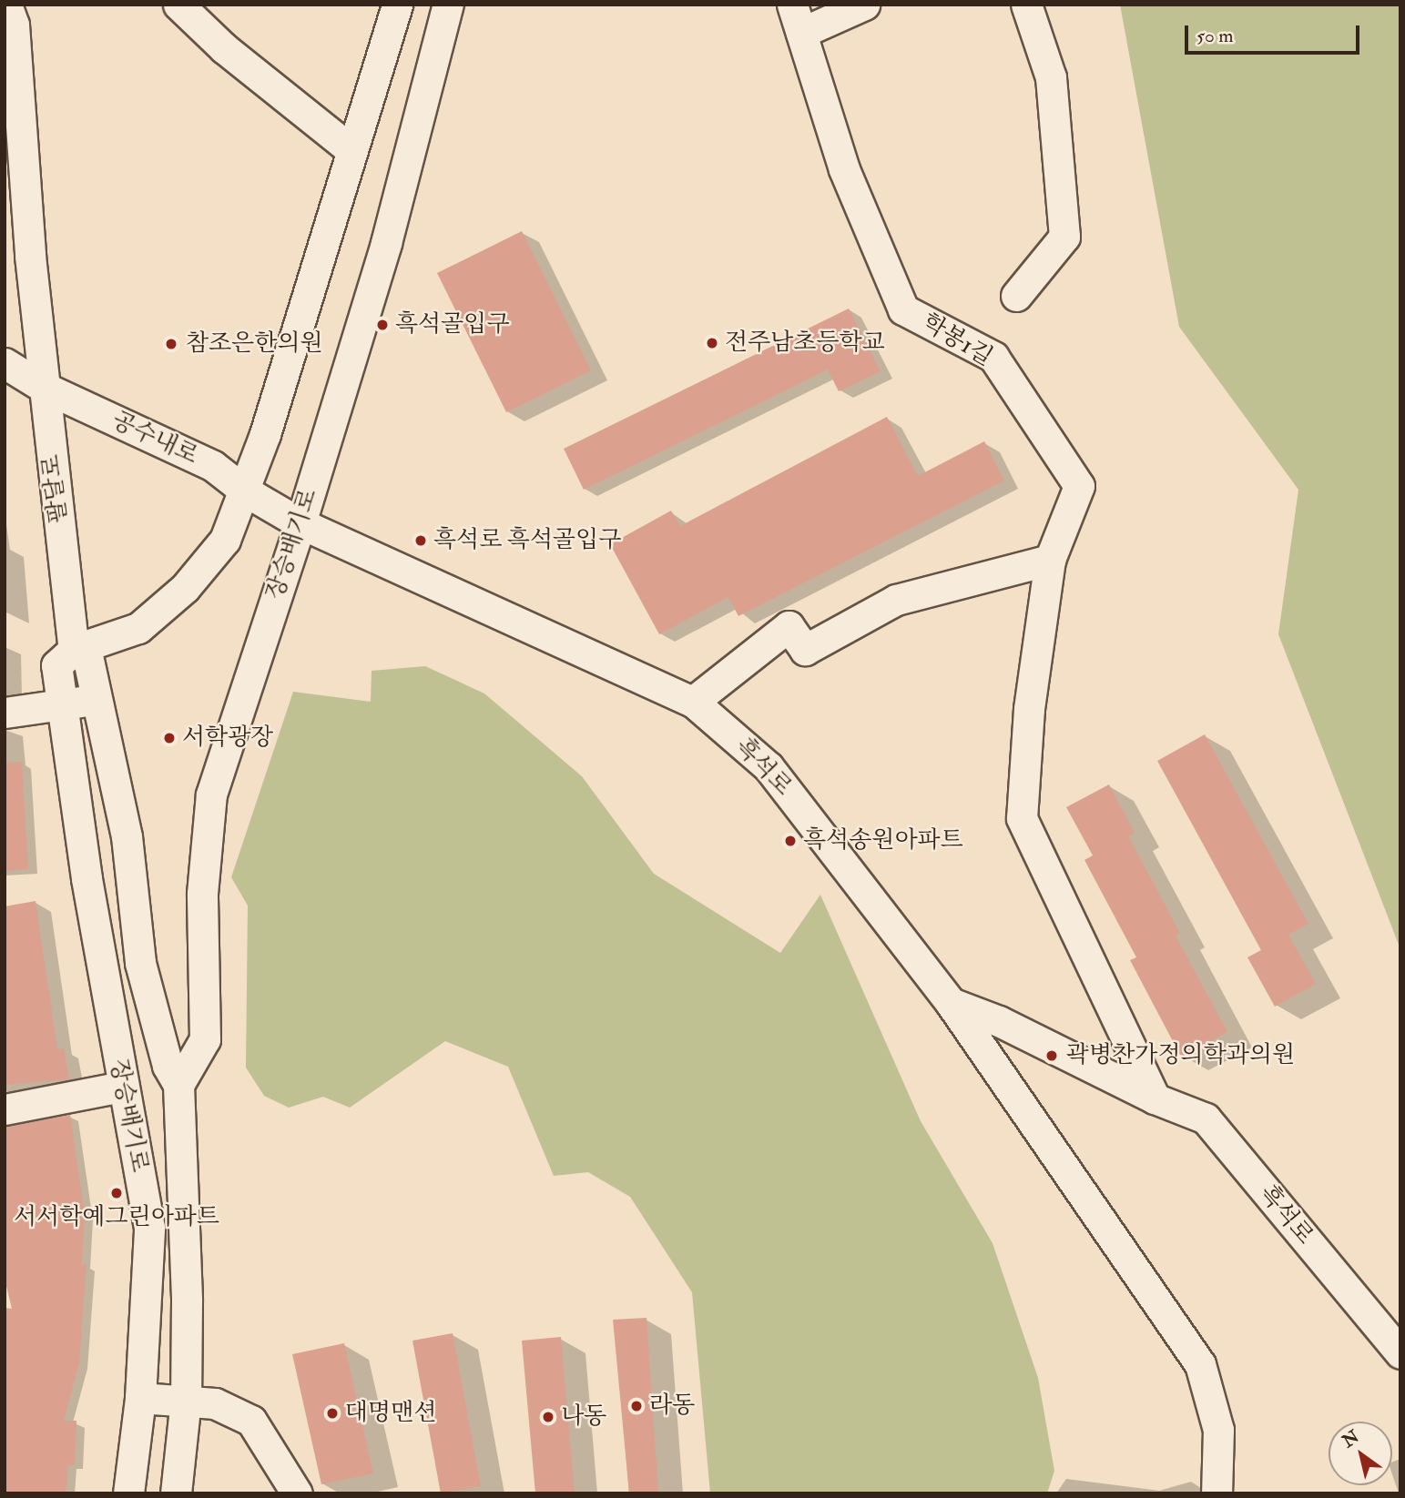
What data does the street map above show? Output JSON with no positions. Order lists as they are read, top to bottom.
{
  "streets": {
    "street": [
      "학봉1길",
      "공수내로",
      "팔달로",
      "장승배기로",
      "흑석로"
    ]
  },
  "crossings": [
    ["학봉1길", "흑석로"],
    ["공수내로", "팔달로"],
    ["공수내로", "장승배기로"],
    ["공수내로", "흑석로"],
    ["팔달로", "장승배기로"],
    ["장승배기로", "흑석로"]
  ],
  "places": [
    "흑석골입구",
    "전주남초등학교",
    "참조은한의원",
    "흑석로 흑석골입구",
    "서학광장",
    "흑석송원아파트",
    "곽병찬가정의학과의원",
    "서서학예그린아파트",
    "라동",
    "대명맨션",
    "나동"
  ],
  "scale_bar": "50 m",
  "north": "top left"
}
